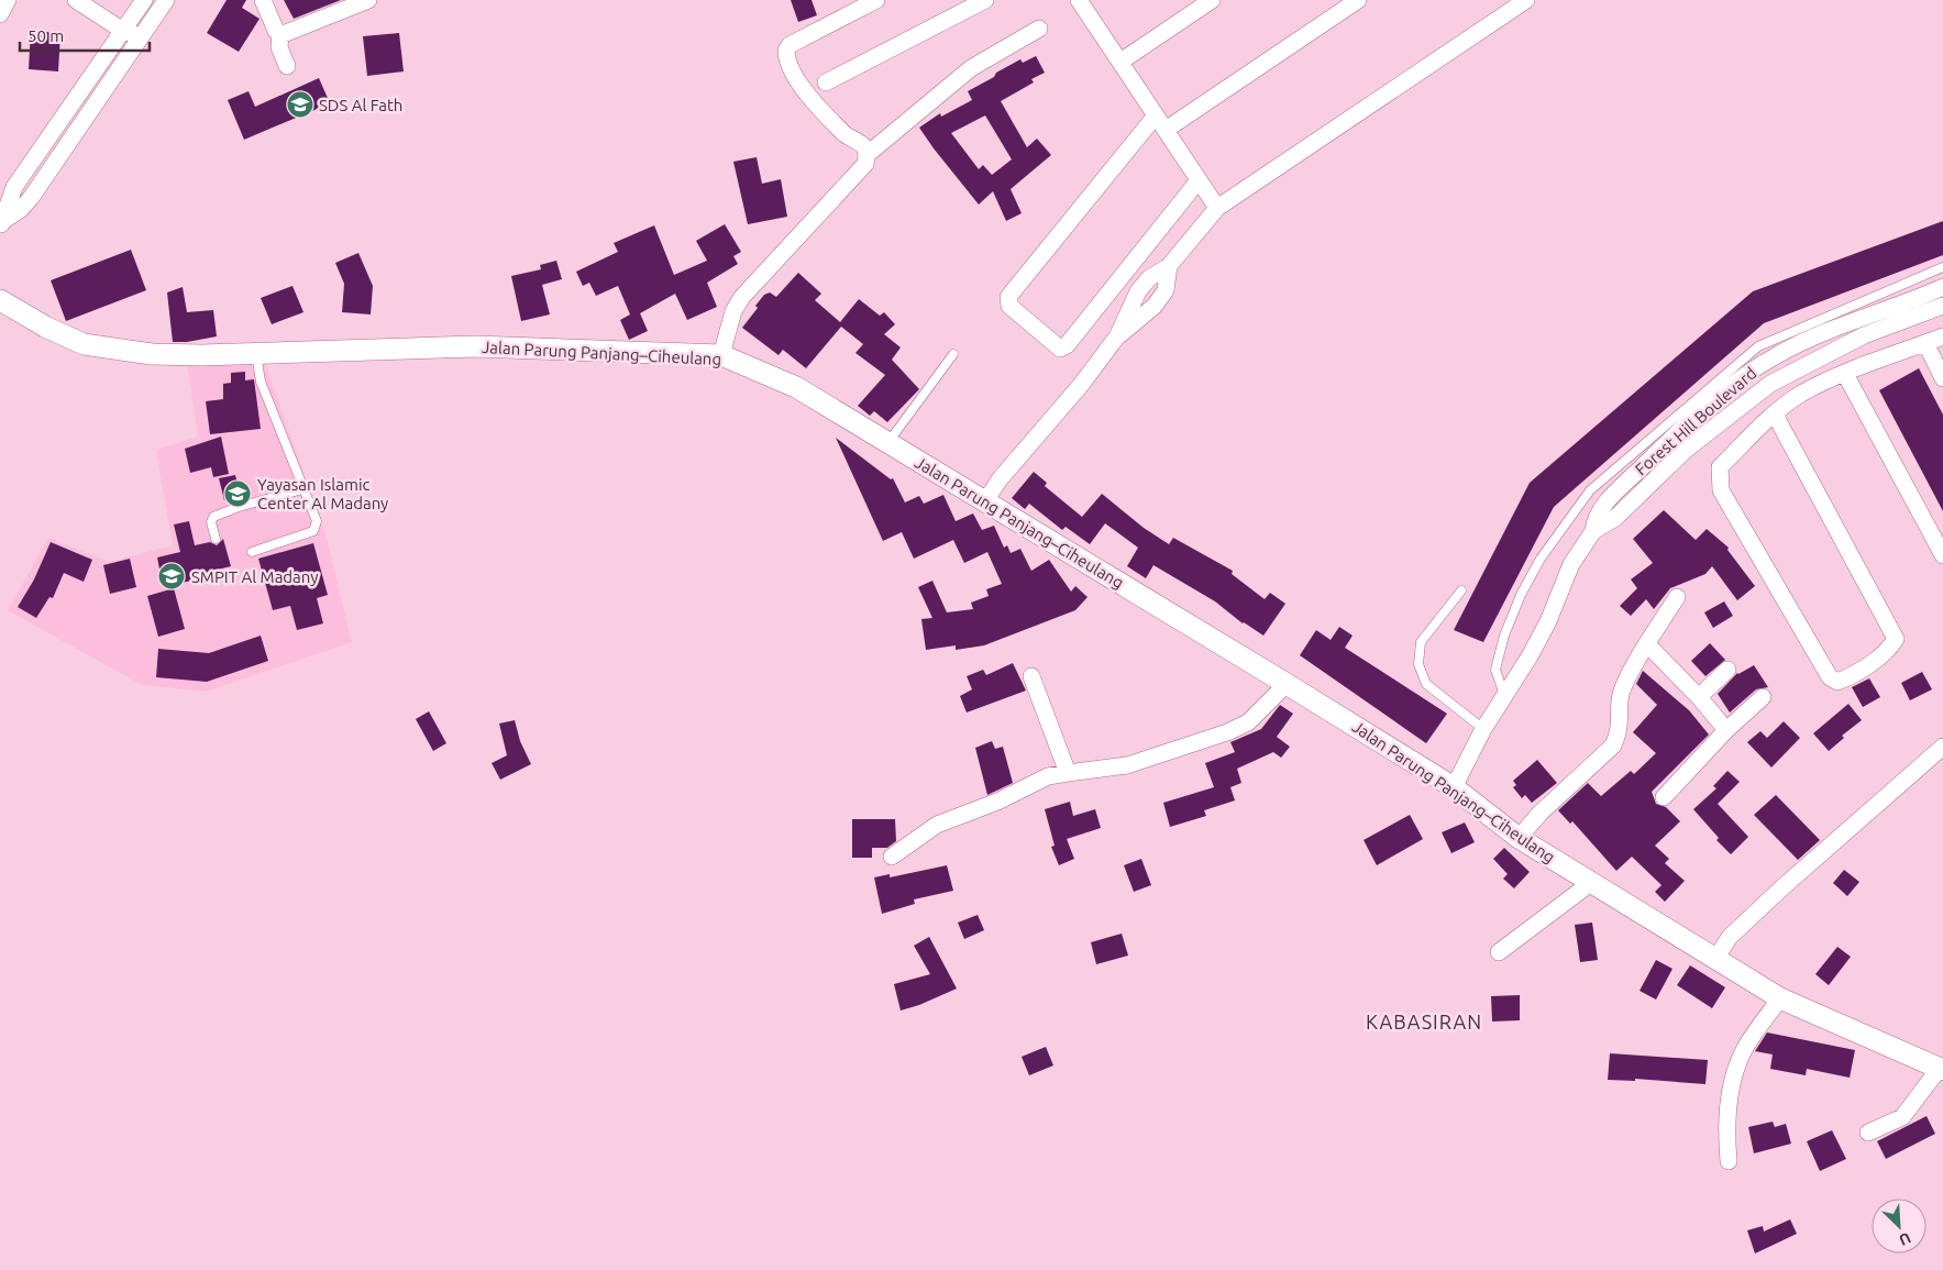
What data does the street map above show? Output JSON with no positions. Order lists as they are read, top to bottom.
{
  "streets": {
    "street": ["Jalan Parung Panjang–Ciheulang", "Forest Hill Boulevard"]
  },
  "districts": ["KABASIRAN"],
  "places": {
    "school or university": ["SDS Al Fath", "Yayasan Islamic Center Al Madany", "SMPIT Al Madany"]
  },
  "scale_bar": "50 m",
  "north": "bottom right"
}
